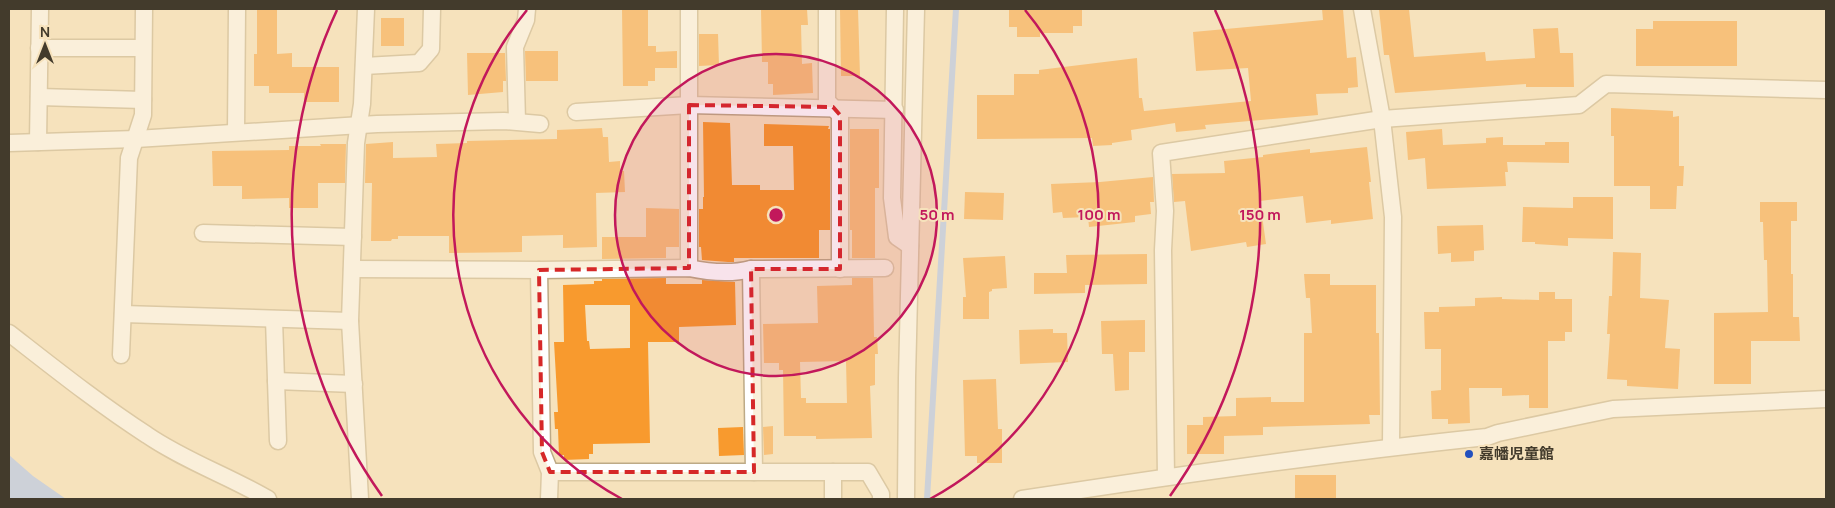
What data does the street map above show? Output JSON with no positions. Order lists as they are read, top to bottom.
{
  "places": ["嘉幡児童館"],
  "north": "top",
  "rings": ["50 m", "100 m", "150 m"]
}
